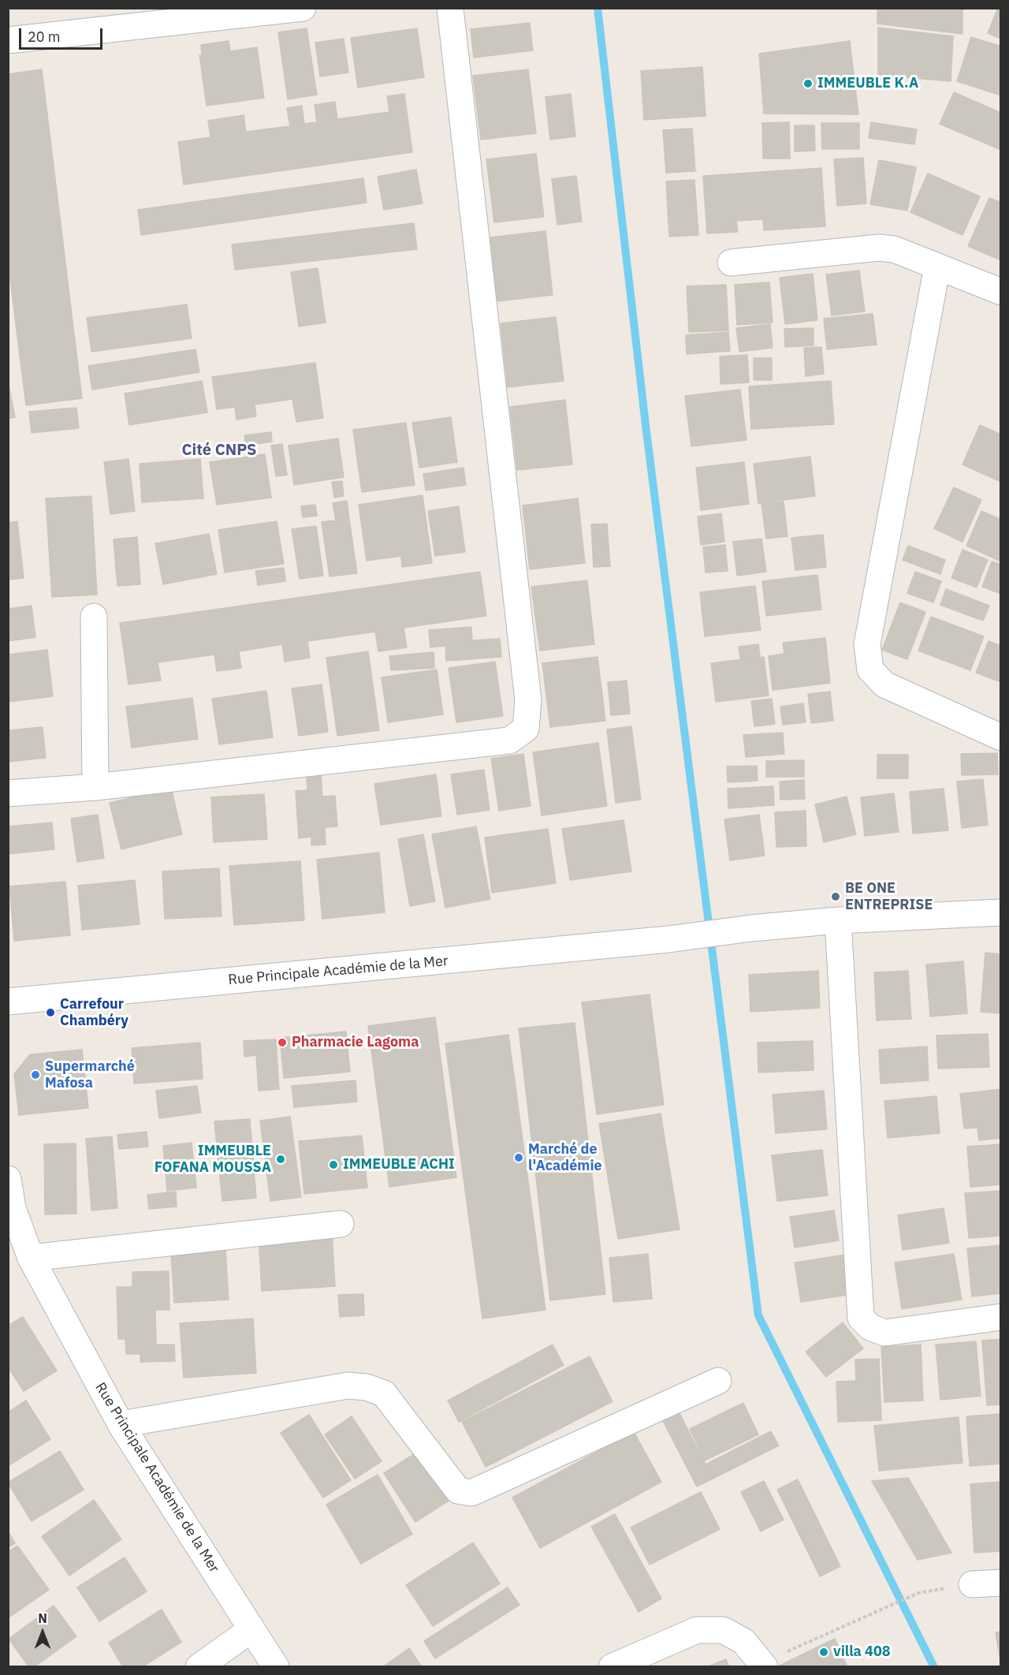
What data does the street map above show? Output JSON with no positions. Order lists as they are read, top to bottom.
{
  "streets": {
    "street": ["Rue Principale Académie de la Mer"]
  },
  "districts": ["Cité CNPS"],
  "places": [
    "IMMEUBLE K.A",
    "BE ONE ENTREPRISE",
    "Carrefour Chambéry",
    "Pharmacie Lagoma",
    "Supermarché Mafosa",
    "Marché de l'Académie",
    "IMMEUBLE FOFANA MOUSSA",
    "IMMEUBLE ACHI",
    "villa 408"
  ],
  "scale_bar": "20 m",
  "north": "top"
}
